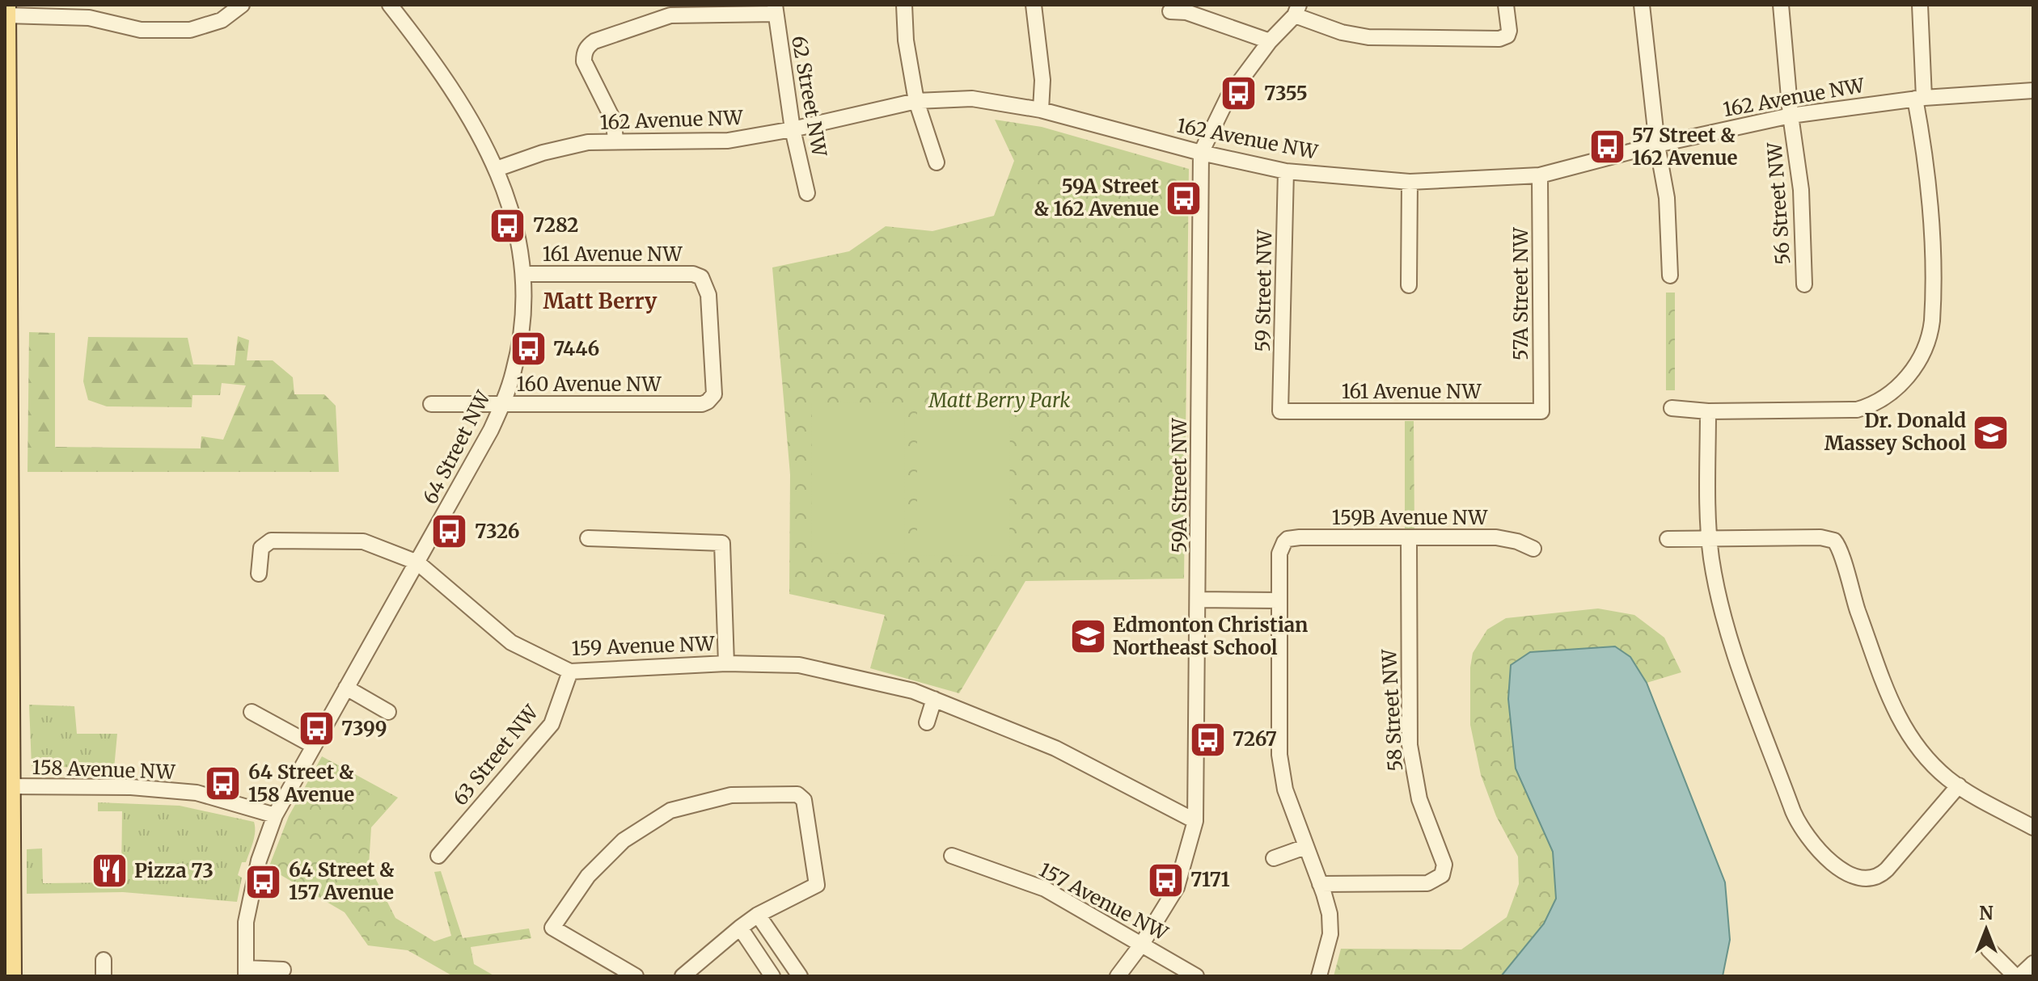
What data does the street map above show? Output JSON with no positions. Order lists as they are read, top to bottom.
{
  "streets": {
    "street": [
      "62 Street NW",
      "162 Avenue NW",
      "56 Street NW",
      "161 Avenue NW",
      "59 Street NW",
      "57A Street NW",
      "160 Avenue NW",
      "64 Street NW",
      "59A Street NW",
      "159B Avenue NW",
      "159 Avenue NW",
      "58 Street NW",
      "63 Street NW",
      "158 Avenue NW",
      "157 Avenue NW"
    ]
  },
  "crossings": [
    ["62 Street NW", "162 Avenue NW"],
    ["162 Avenue NW", "56 Street NW"],
    ["162 Avenue NW", "59 Street NW"],
    ["162 Avenue NW", "57A Street NW"],
    ["162 Avenue NW", "64 Street NW"],
    ["162 Avenue NW", "59A Street NW"],
    ["161 Avenue NW", "59 Street NW"],
    ["161 Avenue NW", "57A Street NW"],
    ["161 Avenue NW", "160 Avenue NW"],
    ["161 Avenue NW", "64 Street NW"],
    ["160 Avenue NW", "64 Street NW"],
    ["64 Street NW", "159 Avenue NW"],
    ["64 Street NW", "158 Avenue NW"],
    ["59A Street NW", "159 Avenue NW"],
    ["59A Street NW", "157 Avenue NW"],
    ["159B Avenue NW", "58 Street NW"],
    ["159 Avenue NW", "63 Street NW"]
  ],
  "districts": ["Matt Berry"],
  "parks": ["Matt Berry Park"],
  "places": {
    "bus stop": [
      "7355",
      "57 Street & 162 Avenue",
      "59A Street & 162 Avenue",
      "7282",
      "7446",
      "7326",
      "7399",
      "7267",
      "64 Street & 158 Avenue",
      "7171",
      "64 Street & 157 Avenue"
    ],
    "school or university": ["Dr. Donald Massey School", "Edmonton Christian Northeast School"],
    "restaurant": ["Pizza 73"]
  },
  "north": "top"
}
